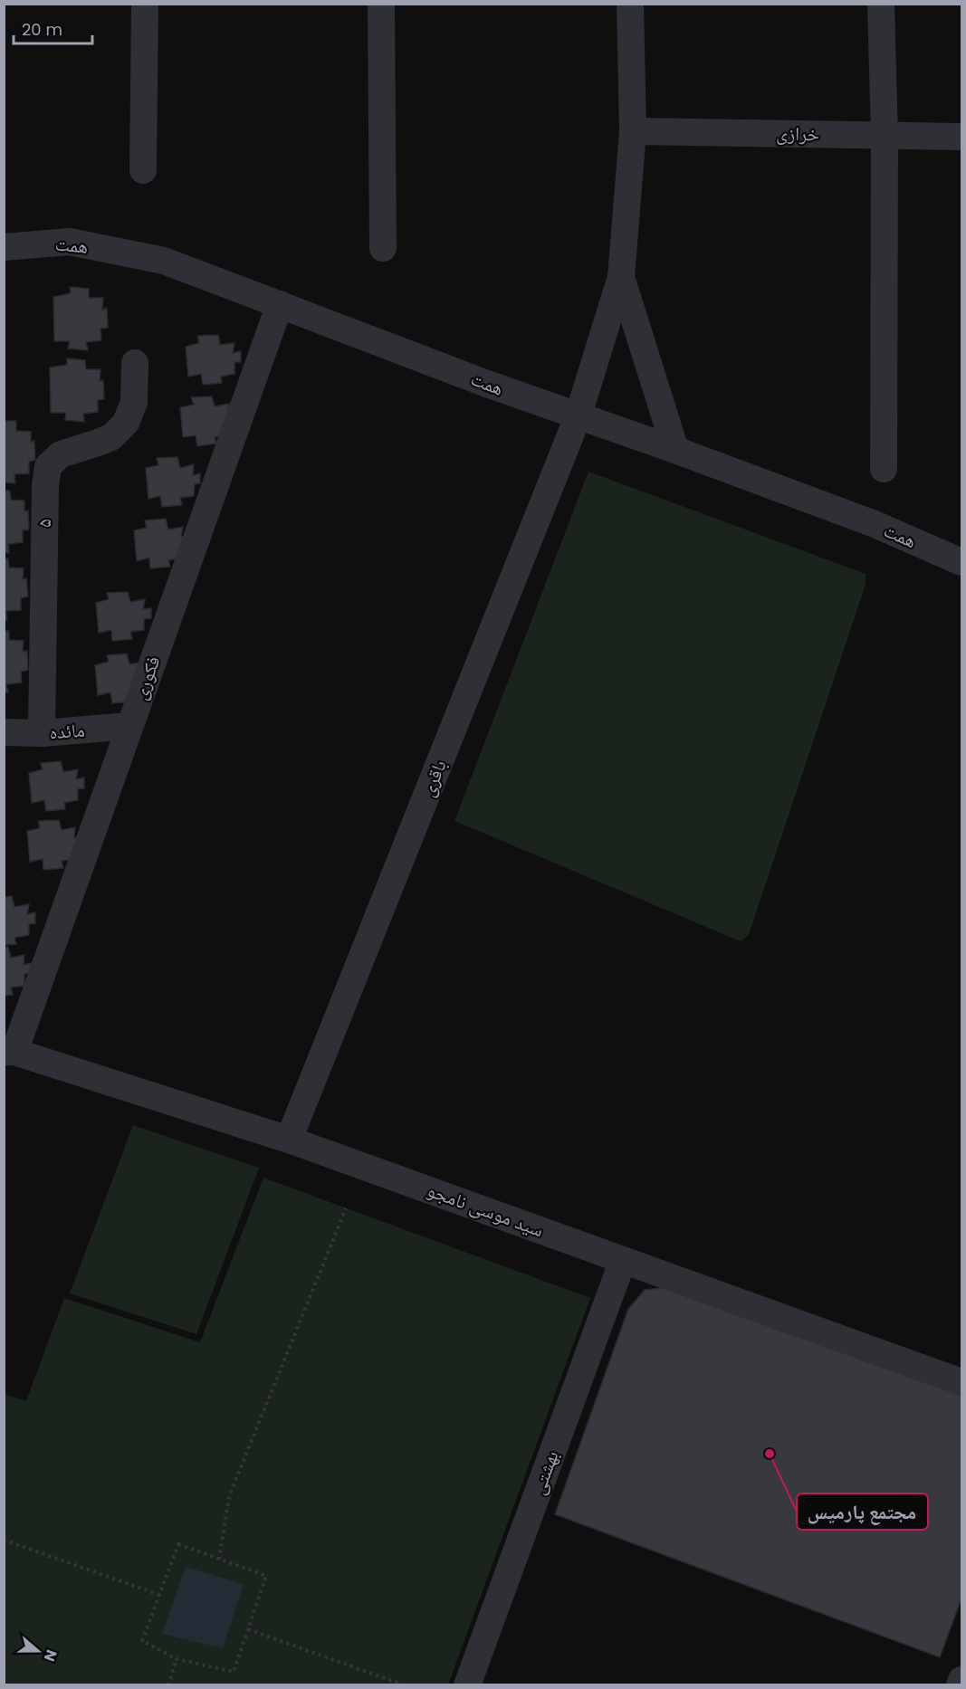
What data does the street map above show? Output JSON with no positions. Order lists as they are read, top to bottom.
{
  "streets": {
    "street": [
      "خرازی",
      "همت",
      "۵",
      "فکوری",
      "مائده",
      "باقری",
      "سید موسی نامجو",
      "بهشتی"
    ]
  },
  "crossings": [
    ["همت", "فکوری"],
    ["همت", "باقری"],
    ["۵", "مائده"],
    ["فکوری", "مائده"],
    ["فکوری", "سید موسی نامجو"],
    ["باقری", "سید موسی نامجو"],
    ["سید موسی نامجو", "بهشتی"]
  ],
  "places": ["مجتمع پارمیس"],
  "scale_bar": "20 m",
  "north": "right"
}
